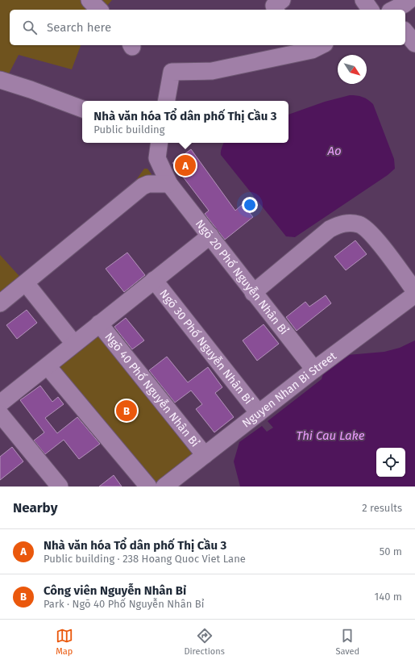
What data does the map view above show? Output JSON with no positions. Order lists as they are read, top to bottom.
{
  "streets": {
    "street": [
      "Ngõ 20 Phố Nguyễn Nhân Bỉ",
      "Ngõ 30 Phố Nguyễn Nhân Bỉ",
      "Ngõ 40 Phố Nguyễn Nhân Bỉ",
      "Nguyen Nhan Bi Street"
    ]
  },
  "crossings": [
    ["Ngõ 20 Phố Nguyễn Nhân Bỉ", "Nguyen Nhan Bi Street"],
    ["Ngõ 30 Phố Nguyễn Nhân Bỉ", "Nguyen Nhan Bi Street"],
    ["Ngõ 40 Phố Nguyễn Nhân Bỉ", "Nguyen Nhan Bi Street"]
  ],
  "water": ["Ao", "Thi Cau Lake"],
  "north": "bottom right",
  "page": {
    "search": "Search here",
    "popup": ["Nhà văn hóa Tổ dân phố Thị Cầu 3", "Public building"],
    "pins": ["A", "B"],
    "heading": ["Nearby", "2 results"],
    "list": [
      {
        "mark": "A",
        "name": "Nhà văn hóa Tổ dân phố Thị Cầu 3",
        "note": "Public building · 238 Hoang Quoc Viet Lane",
        "value": "50 m"
      },
      {
        "mark": "B",
        "name": "Công viên Nguyễn Nhân Bỉ",
        "note": "Park · Ngõ 40 Phố Nguyễn Nhân Bỉ",
        "value": "140 m"
      }
    ],
    "nav": ["Map", "Directions", "Saved"]
  }
}
